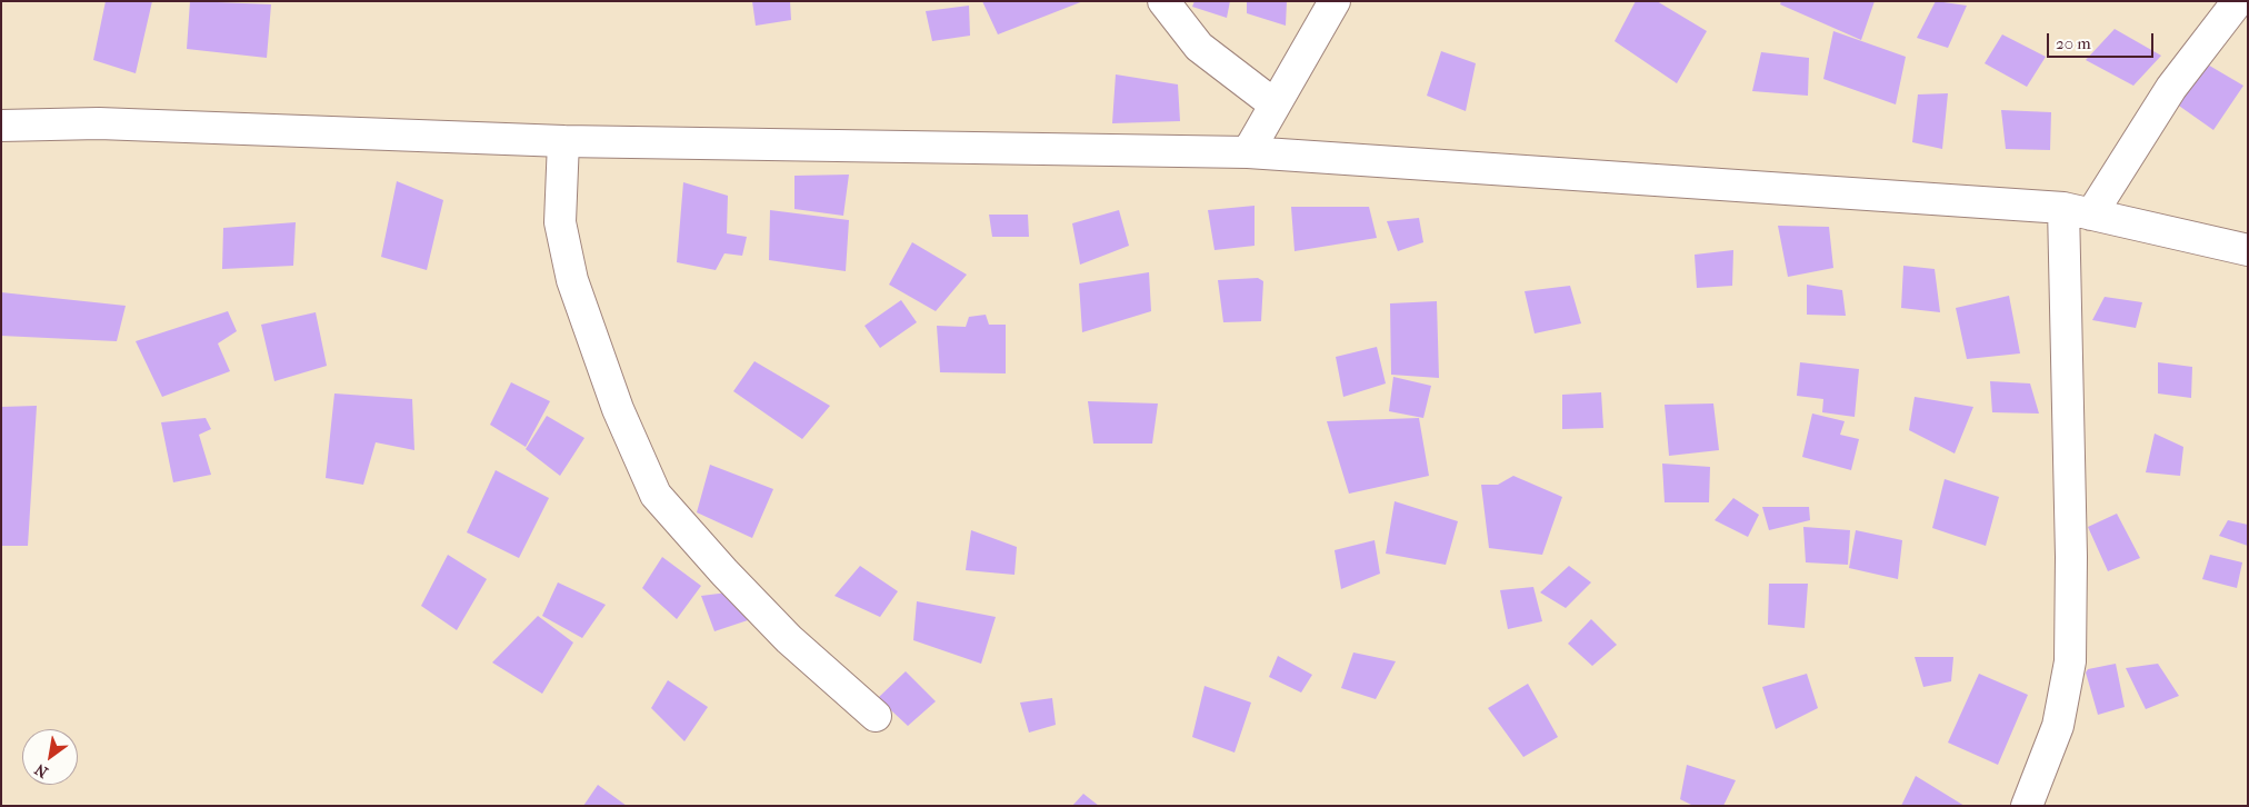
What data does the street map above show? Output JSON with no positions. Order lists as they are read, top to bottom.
{
  "scale_bar": "20 m",
  "north": "bottom left"
}
